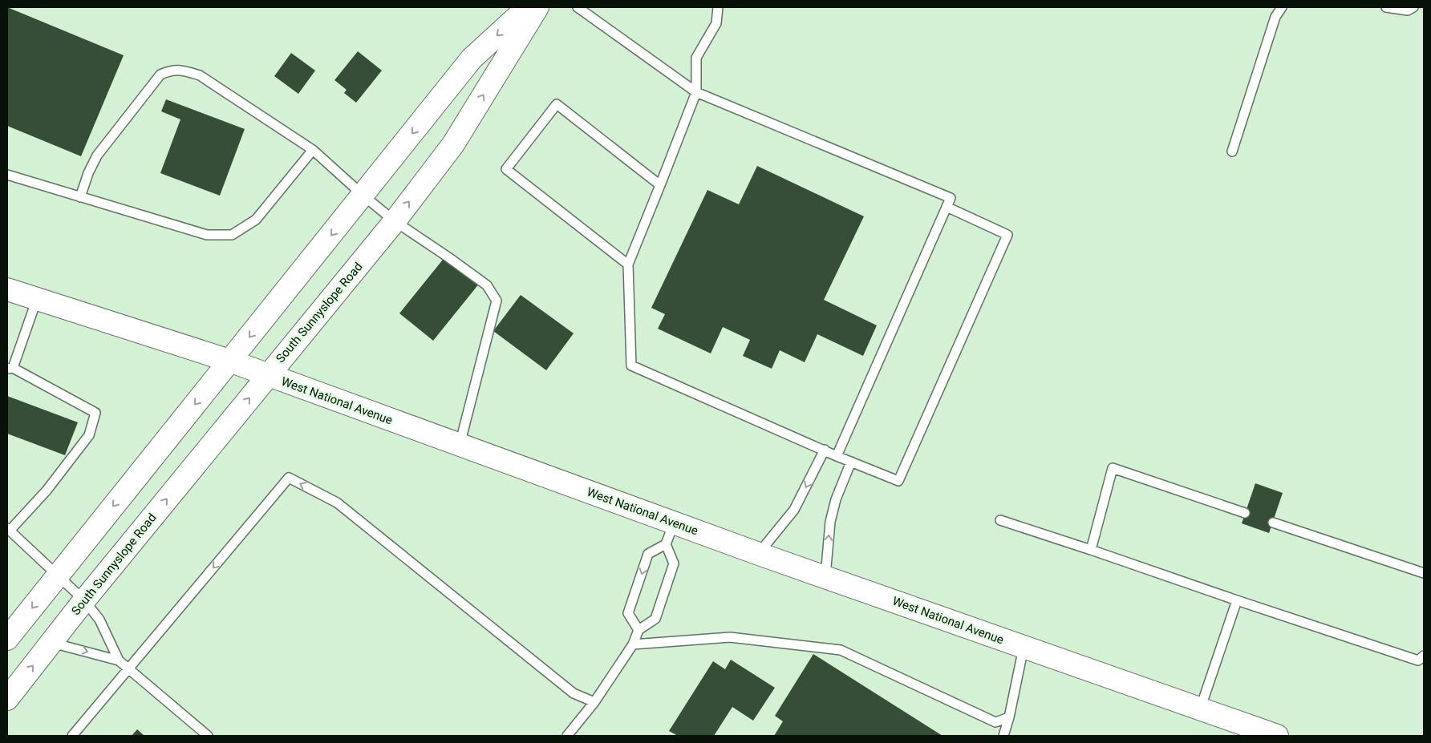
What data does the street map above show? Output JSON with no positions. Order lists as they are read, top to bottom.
{
  "streets": {
    "street": ["South Sunnyslope Road", "West National Avenue"]
  },
  "crossings": [
    ["South Sunnyslope Road", "West National Avenue"]
  ]
}
